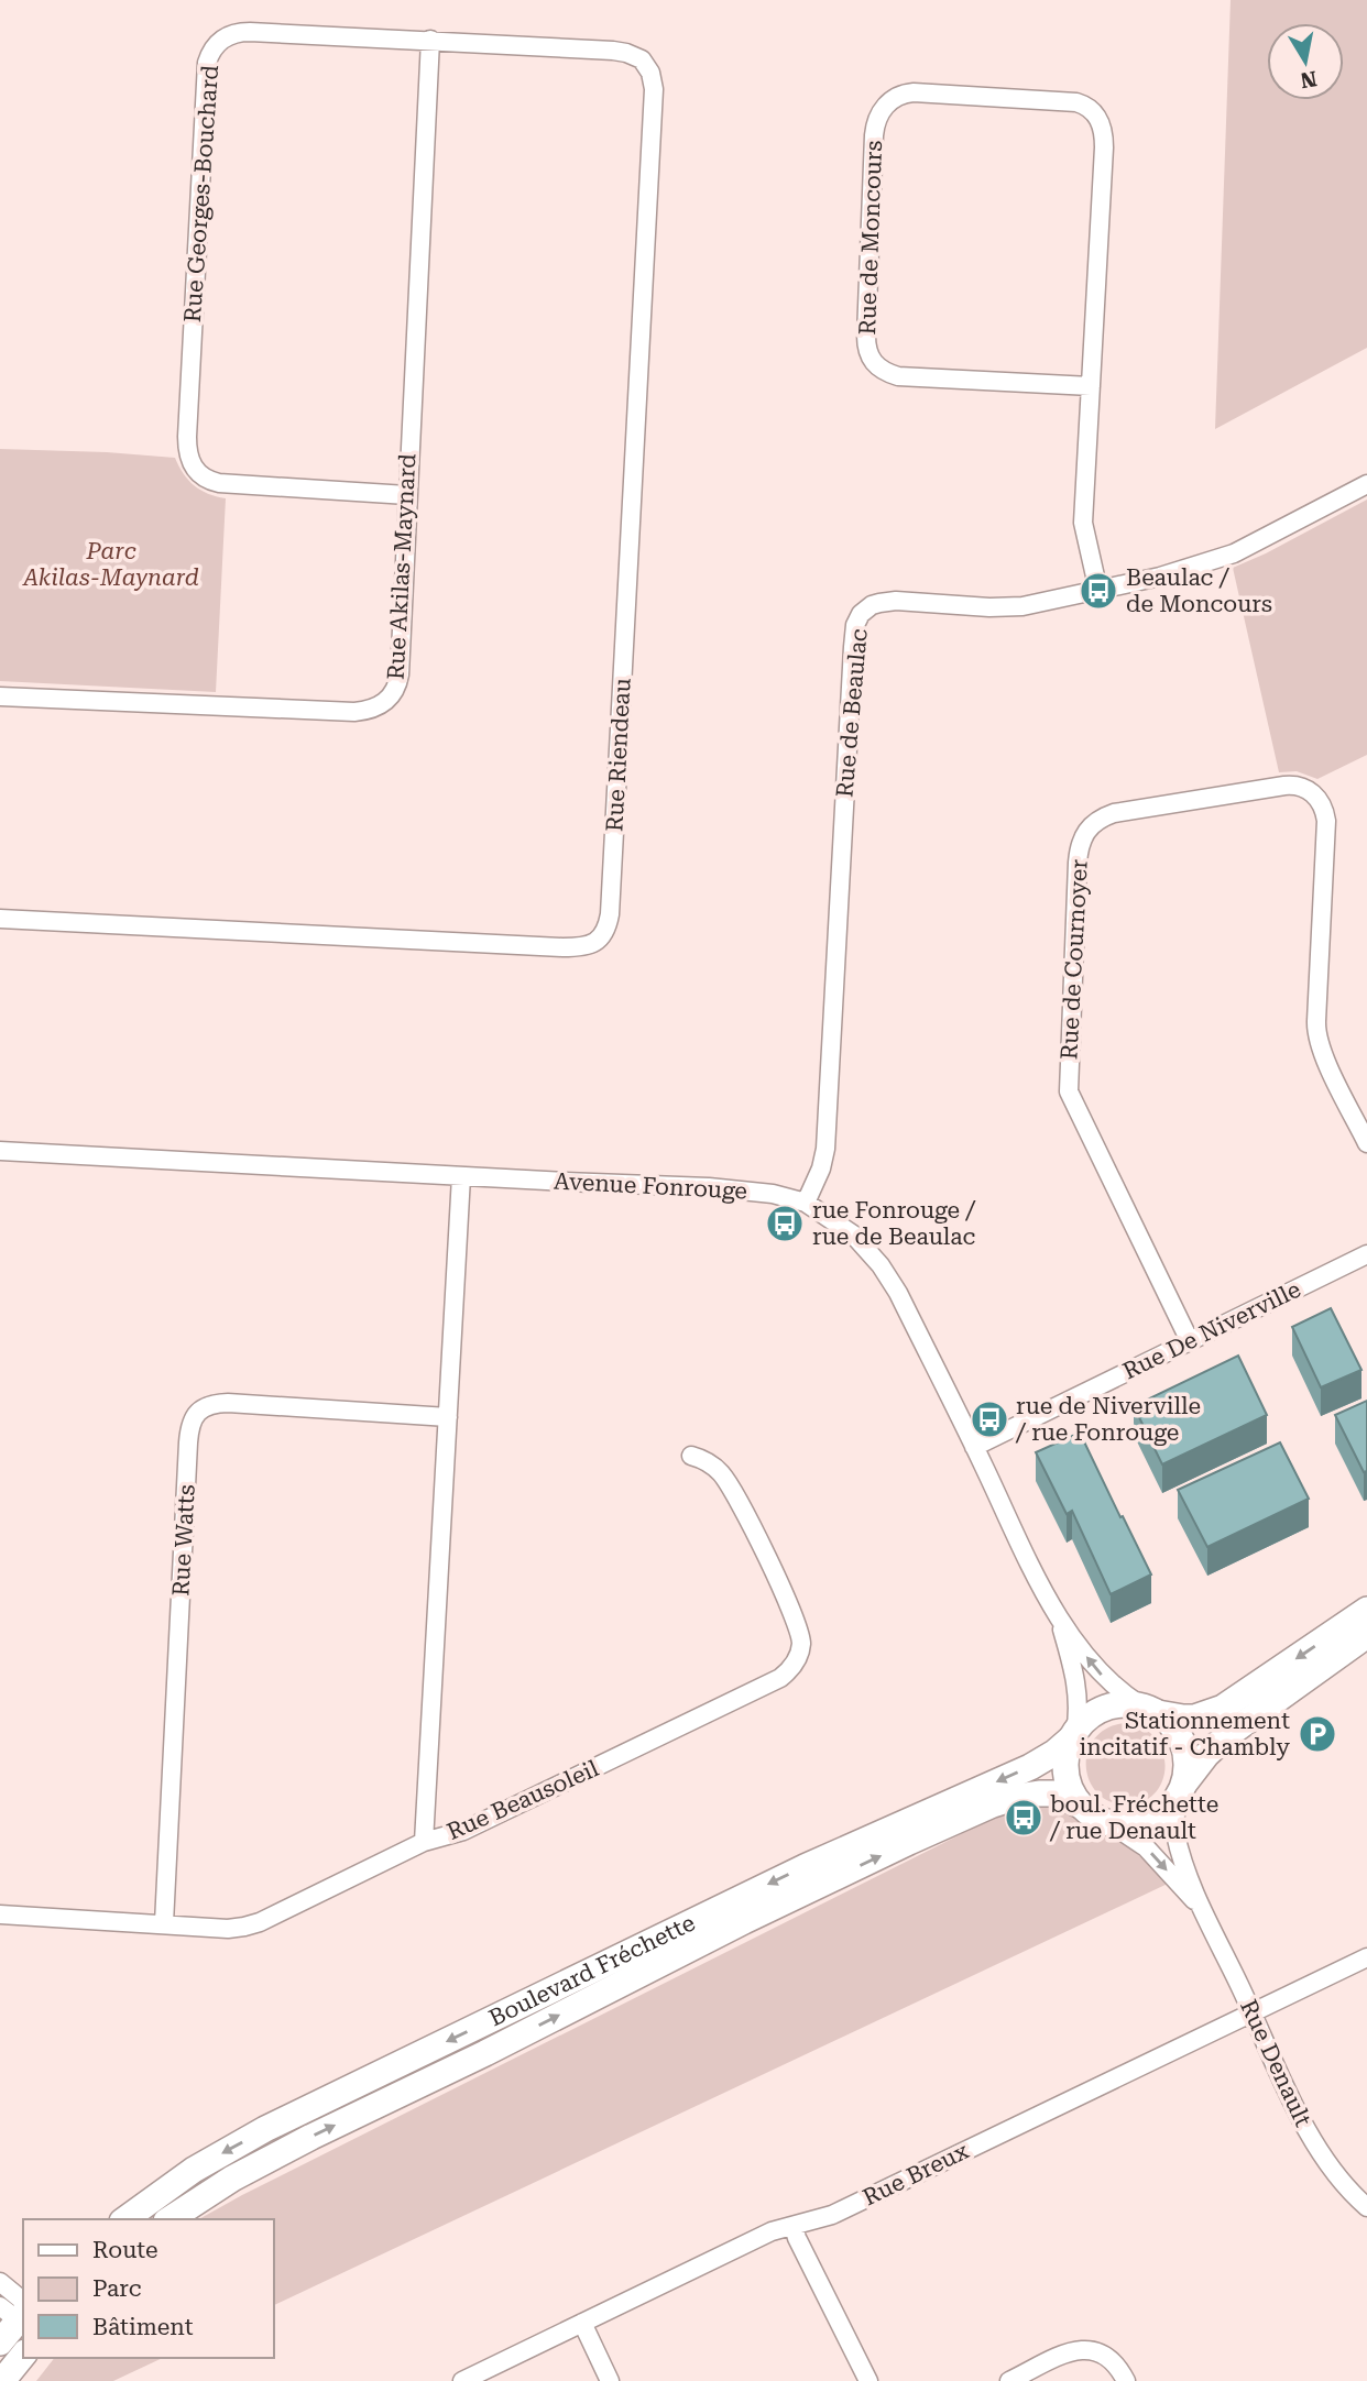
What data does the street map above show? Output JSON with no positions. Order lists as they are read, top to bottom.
{
  "streets": {
    "main road": ["Boulevard Fréchette"],
    "street": [
      "Rue Georges-Bouchard",
      "Rue de Moncours",
      "Rue Akilas-Maynard",
      "Rue de Beaulac",
      "Rue Riendeau",
      "Rue de Cournoyer",
      "Avenue Fonrouge",
      "Rue De Niverville",
      "Rue Watts",
      "Rue Beausoleil",
      "Rue Denault",
      "Rue Breux"
    ]
  },
  "crossings": [
    ["Rue Georges-Bouchard", "Rue Akilas-Maynard"],
    ["Rue Georges-Bouchard", "Rue Riendeau"],
    ["Rue de Moncours", "Rue de Beaulac"],
    ["Rue de Beaulac", "Avenue Fonrouge"],
    ["Rue de Cournoyer", "Rue De Niverville"],
    ["Avenue Fonrouge", "Rue De Niverville"],
    ["Rue Watts", "Rue Beausoleil"],
    ["Boulevard Fréchette", "Rue Denault"],
    ["Rue Denault", "Rue Breux"]
  ],
  "parks": ["Parc Akilas-Maynard"],
  "places": {
    "bus stop": [
      "Beaulac / de Moncours",
      "rue Fonrouge / rue de Beaulac",
      "rue de Niverville / rue Fonrouge",
      "boul. Fréchette / rue Denault"
    ],
    "parking": ["Stationnement incitatif - Chambly"]
  },
  "legend": ["Route", "Parc", "Bâtiment"],
  "north": "bottom"
}
